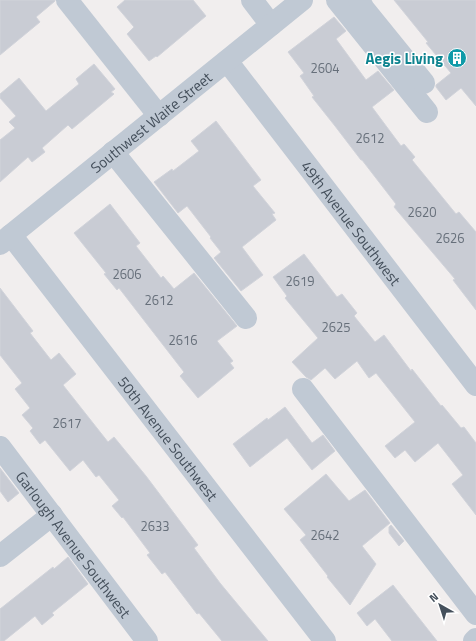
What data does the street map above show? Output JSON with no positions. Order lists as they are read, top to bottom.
{
  "streets": {
    "street": [
      "Southwest Waite Street",
      "49th Avenue Southwest",
      "50th Avenue Southwest",
      "Garlough Avenue Southwest"
    ]
  },
  "crossings": [
    ["Southwest Waite Street", "49th Avenue Southwest"],
    ["Southwest Waite Street", "50th Avenue Southwest"]
  ],
  "places": {
    "building": ["Aegis Living"]
  },
  "house_numbers": [
    "2604",
    "2612",
    "2620",
    "2626",
    "2606",
    "2619",
    "2612",
    "2625",
    "2616",
    "2617",
    "2633",
    "2642"
  ],
  "north": "top left"
}
